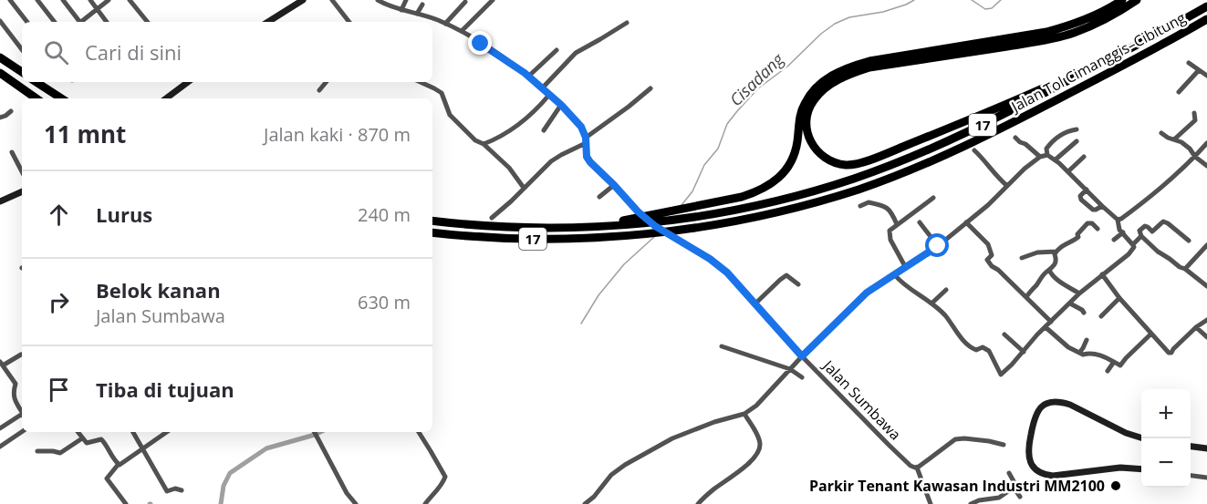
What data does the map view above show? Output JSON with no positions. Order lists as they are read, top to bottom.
{
  "streets": {
    "highway": ["Jalan Tol Cimanggis–Cibitung", "17"],
    "street": ["Jalan Sumbawa"]
  },
  "water": ["Cisadang"],
  "places": ["Parkir Tenant Kawasan Industri MM2100"],
  "page": {
    "search": "Cari di sini",
    "heading": ["11 mnt", "Jalan kaki · 870 m"],
    "list": [
      ["Lurus", "240 m"],
      ["Belok kanan", "Jalan Sumbawa", "630 m"],
      "Tiba di tujuan"
    ],
    "map_buttons": ["+", "−"]
  }
}
